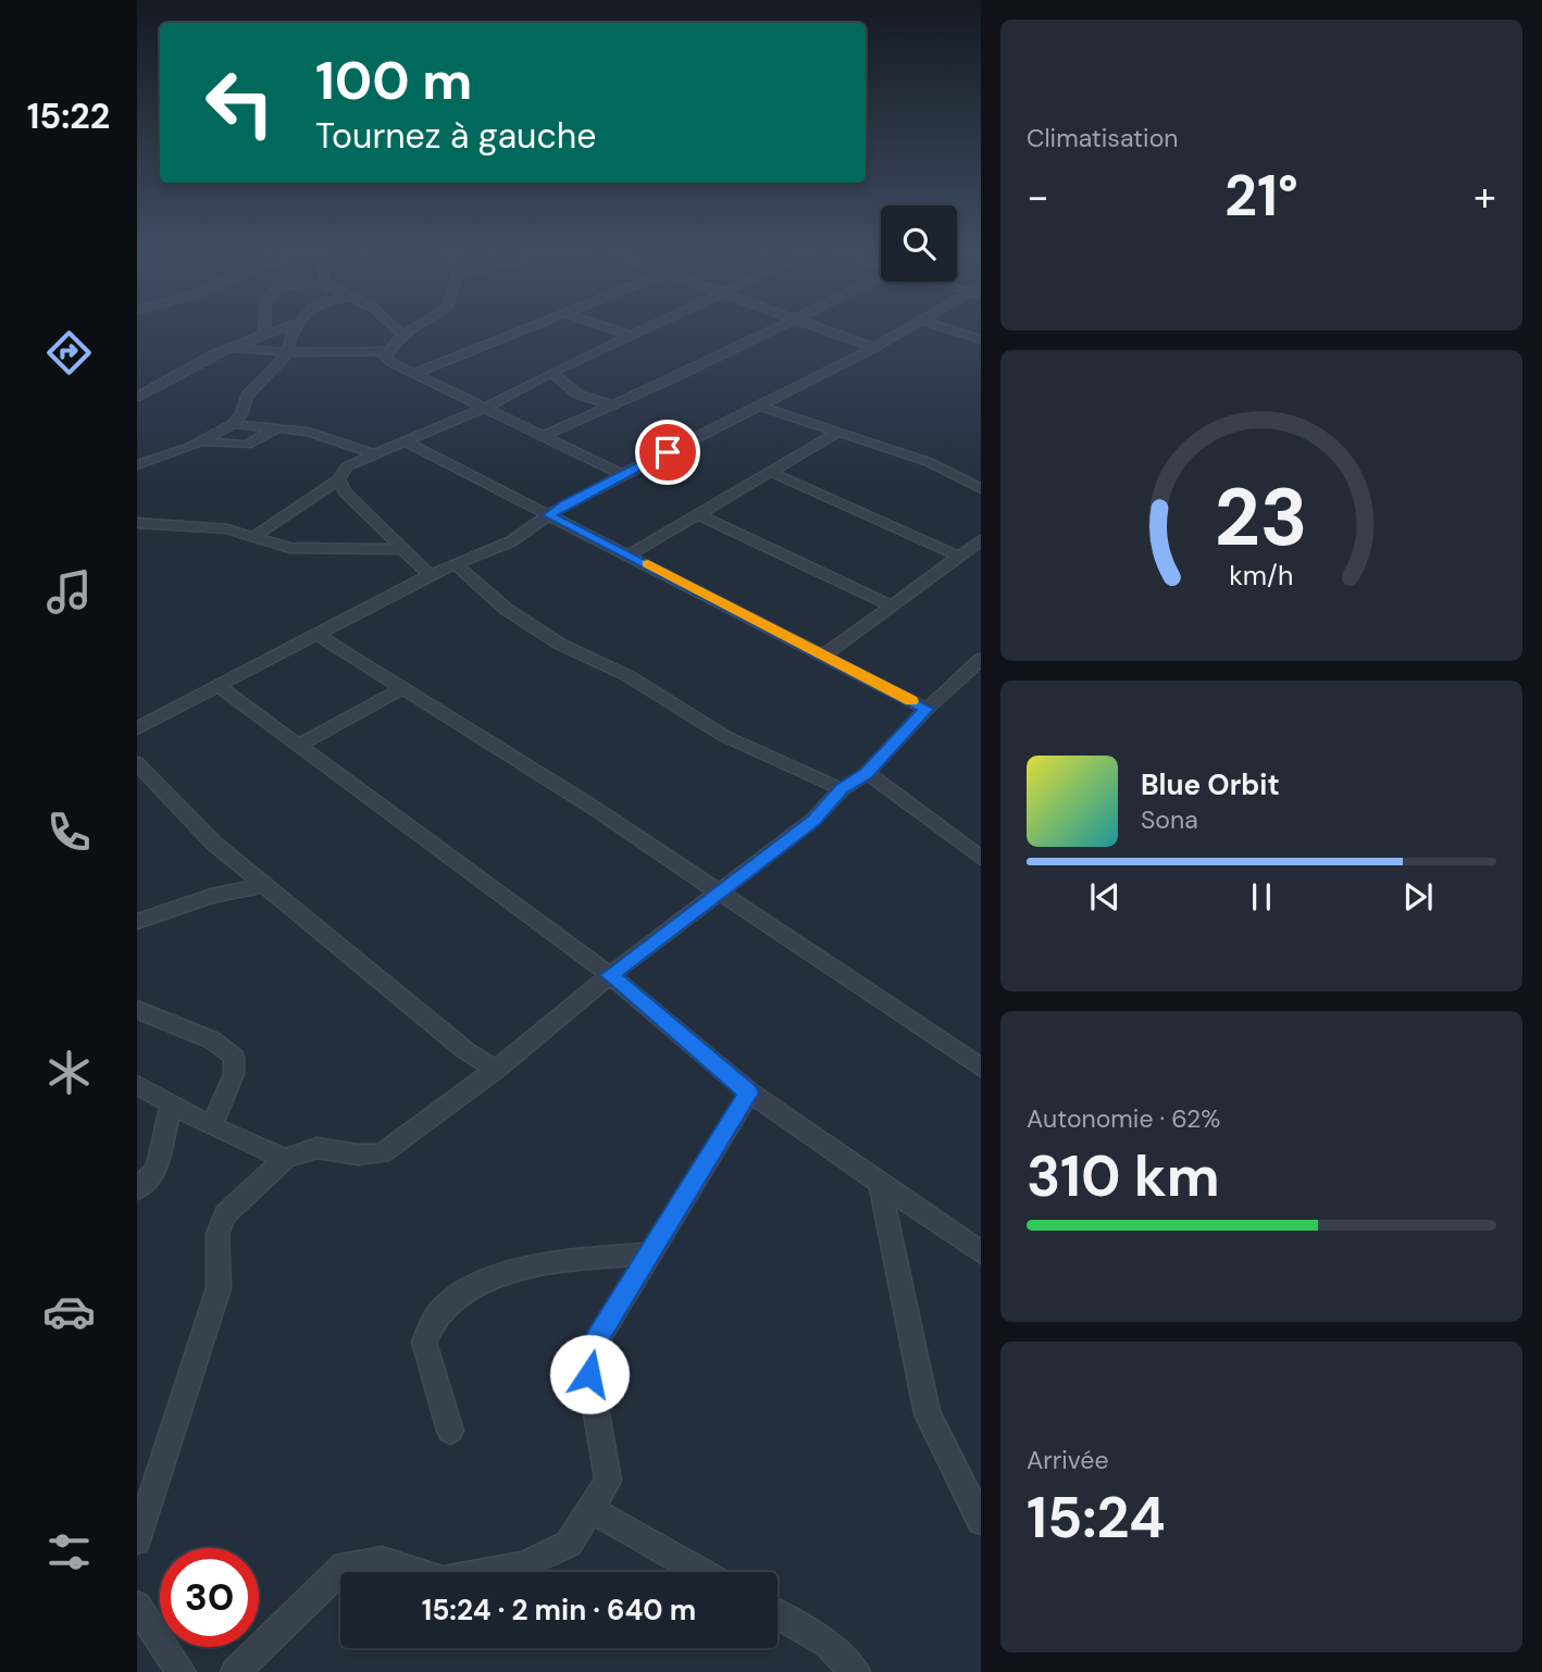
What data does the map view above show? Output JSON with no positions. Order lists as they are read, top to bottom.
{
  "page": {
    "tabs": "15:22",
    "tile": [
      "Climatisation",
      ["Autonomie · 62%", "310 km"],
      ["Arrivée", "15:24"]
    ],
    "turn": ["100 m", "Tournez à gauche"],
    "heat": ["−", "21°", "+"],
    "song": ["Blue Orbit", "Sona"],
    "limit": "30",
    "trip": "15:24 · 2 min · 640 m",
    "gauge": ["23", "km/h"]
  }
}
